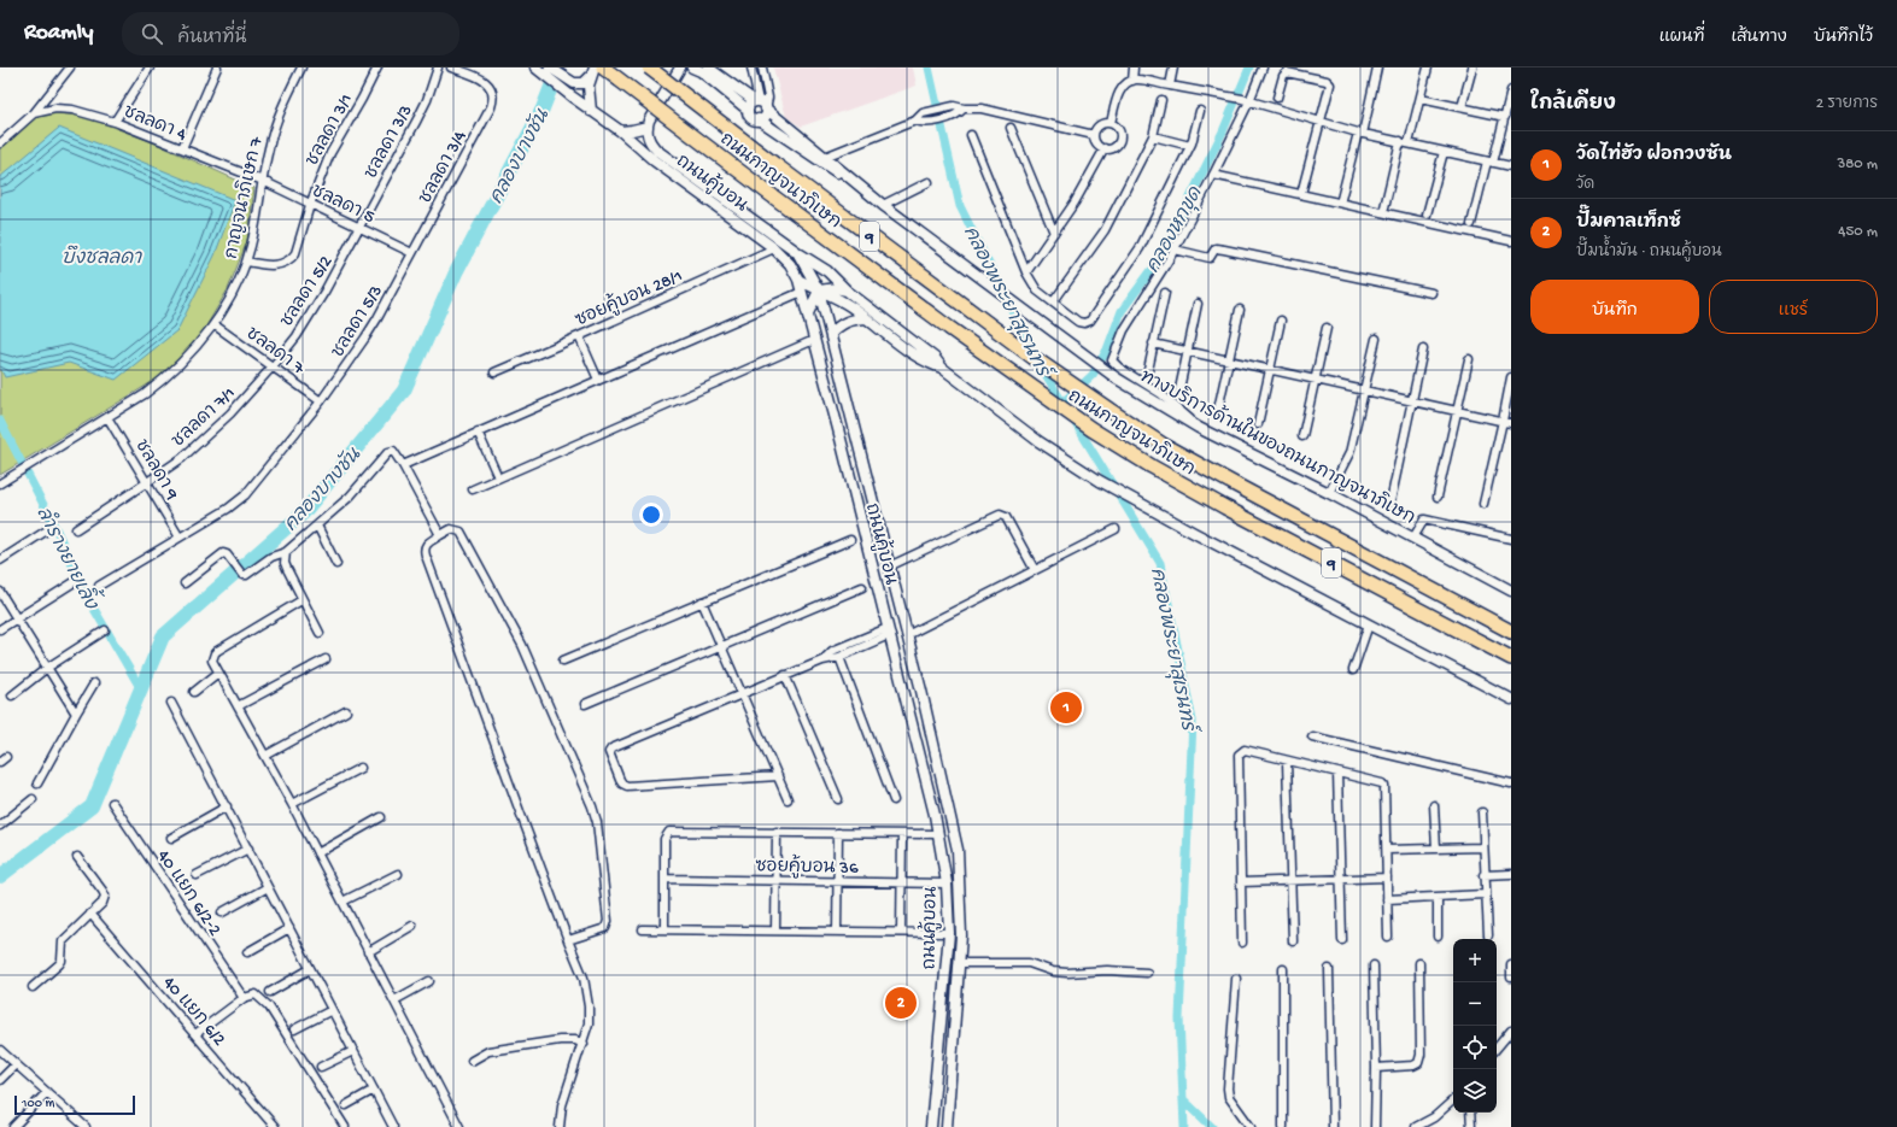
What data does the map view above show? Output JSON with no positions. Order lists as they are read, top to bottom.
{
  "streets": {
    "highway": ["ถนนกาญจนาภิเษก", "9"],
    "main road": ["ถนนคู้บอน", "ทางบริการด้านในของถนนกาญจนาภิเษก"],
    "street": [
      "ชลลดา 4",
      "ชลลดา 3/1",
      "ชลลดา 3/3",
      "ชลลดา 3/4",
      "กาญจนาภิเษก 7",
      "ชลลดา 5",
      "ชลลดา 5/2",
      "ซอยคู้บอน 28/1",
      "ชลลดา 5/3",
      "ชลลดา 7",
      "ชลลดา 7/1",
      "ชลลดา 9",
      "ซอยคู้บอน 36",
      "40 แยก 6/2-2",
      "40 แยก 6/2"
    ]
  },
  "crossings": [
    ["ชลลดา 4", "กาญจนาภิเษก 7"],
    ["ชลลดา 4", "ชลลดา 5"],
    ["ชลลดา 3/1", "กาญจนาภิเษก 7"],
    ["ชลลดา 3/1", "ชลลดา 5"],
    ["ชลลดา 3/3", "ชลลดา 5"],
    ["ชลลดา 3/3", "ชลลดา 5/2"],
    ["ชลลดา 3/4", "ชลลดา 5"],
    ["ชลลดา 3/4", "ชลลดา 5/3"],
    ["ถนนคู้บอน", "ซอยคู้บอน 28/1"],
    ["ถนนคู้บอน", "ซอยคู้บอน 36"],
    ["กาญจนาภิเษก 7", "ชลลดา 5"],
    ["กาญจนาภิเษก 7", "ชลลดา 7"],
    ["กาญจนาภิเษก 7", "ชลลดา 9"],
    ["ชลลดา 5", "ชลลดา 5/2"],
    ["ชลลดา 5", "ชลลดา 5/3"],
    ["ชลลดา 5/2", "ชลลดา 7"],
    ["ชลลดา 5/2", "ชลลดา 7/1"],
    ["ชลลดา 5/3", "ชลลดา 7"],
    ["ชลลดา 5/3", "ชลลดา 9"],
    ["ชลลดา 7", "ชลลดา 7/1"],
    ["ชลลดา 7/1", "ชลลดา 9"]
  ],
  "water": [
    "คลองบางชัน",
    "คลองหกขุด",
    "บึงชลลดา",
    "คลองพระยาสุเรนทร์",
    "ลำรางยายเลิ้ง"
  ],
  "scale_bar": "100 m",
  "page": {
    "header": "Roamly",
    "search": "ค้นหาที่นี่",
    "nav": ["แผนที่", "เส้นทาง", "บันทึกไว้"],
    "heading": ["ใกล้เคียง", "2 รายการ"],
    "list": [
      {
        "mark": "1",
        "name": "วัดไท่ฮัว ฝอกวงซัน",
        "note": "วัด",
        "value": "380 m"
      },
      {
        "mark": "2",
        "name": "ปั๊มคาลเท็กซ์",
        "note": "ปั๊มน้ำมัน · ถนนคู้บอน",
        "value": "450 m"
      }
    ],
    "buttons": ["บันทึก", "แชร์"],
    "pins": ["1", "2"],
    "map_buttons": ["+", "−"],
    "scale": "100 m"
  }
}
